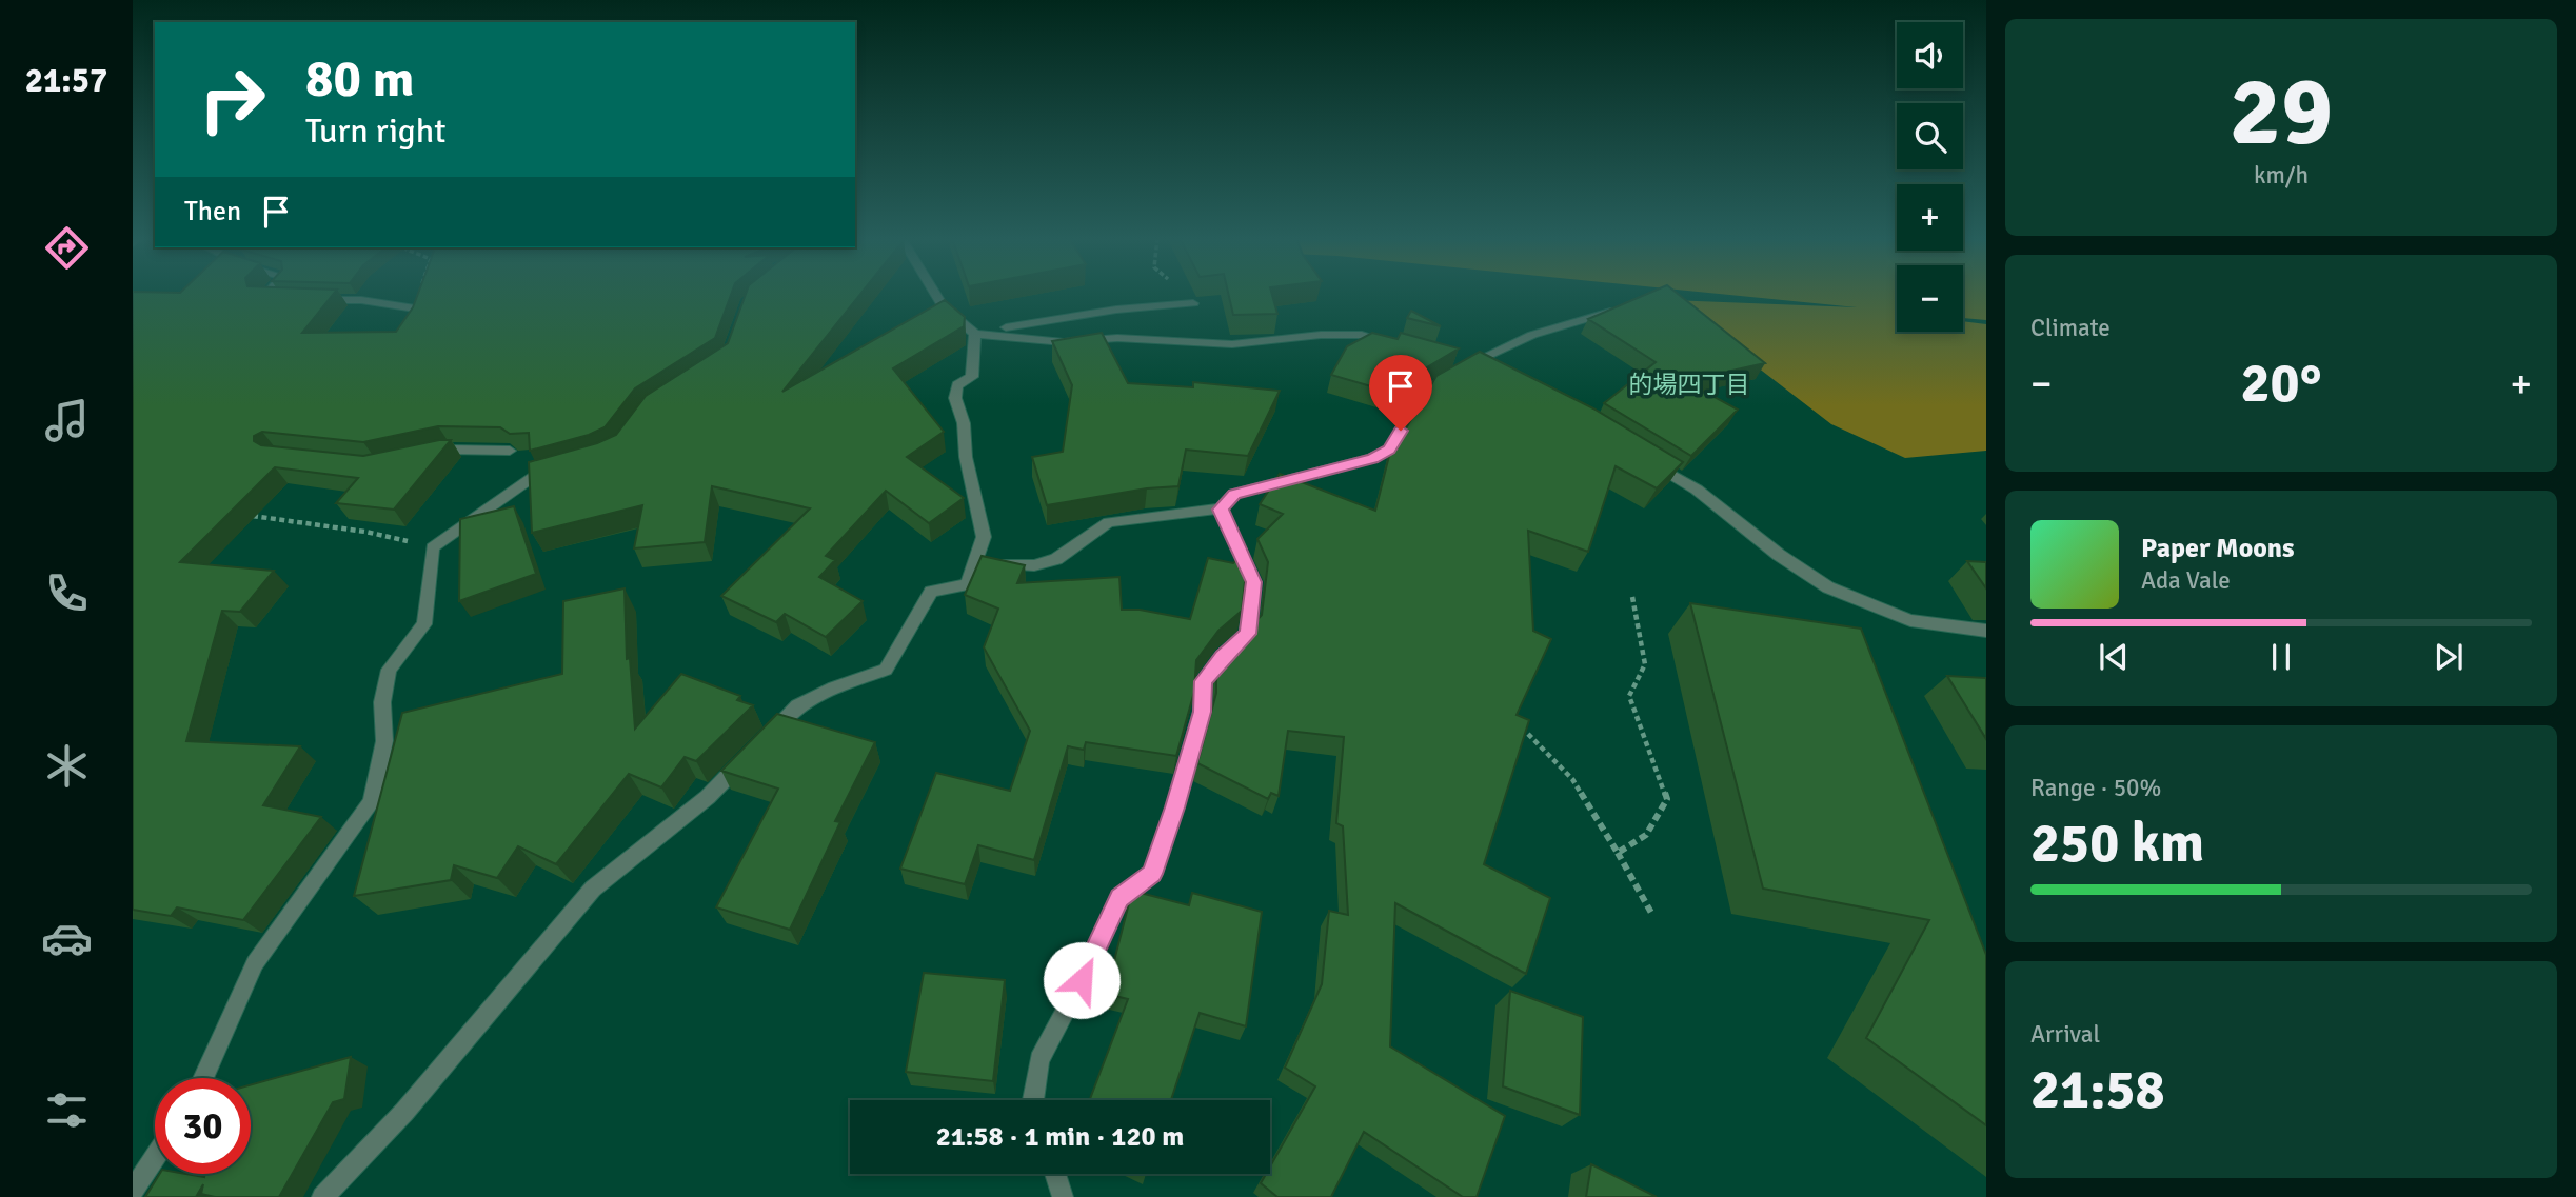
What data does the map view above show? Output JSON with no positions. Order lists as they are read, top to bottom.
{
  "districts": ["的場四丁目"],
  "page": {
    "tabs": "21:57",
    "tile": [
      ["29", "km/h"],
      "Climate",
      ["Range · 50%", "250 km"],
      ["Arrival", "21:58"]
    ],
    "map_buttons": ["+", "−"],
    "turn": ["80 m", "Turn right"],
    "then": "Then",
    "heat": ["−", "20°", "+"],
    "song": ["Paper Moons", "Ada Vale"],
    "limit": "30",
    "trip": "21:58 · 1 min · 120 m"
  }
}
